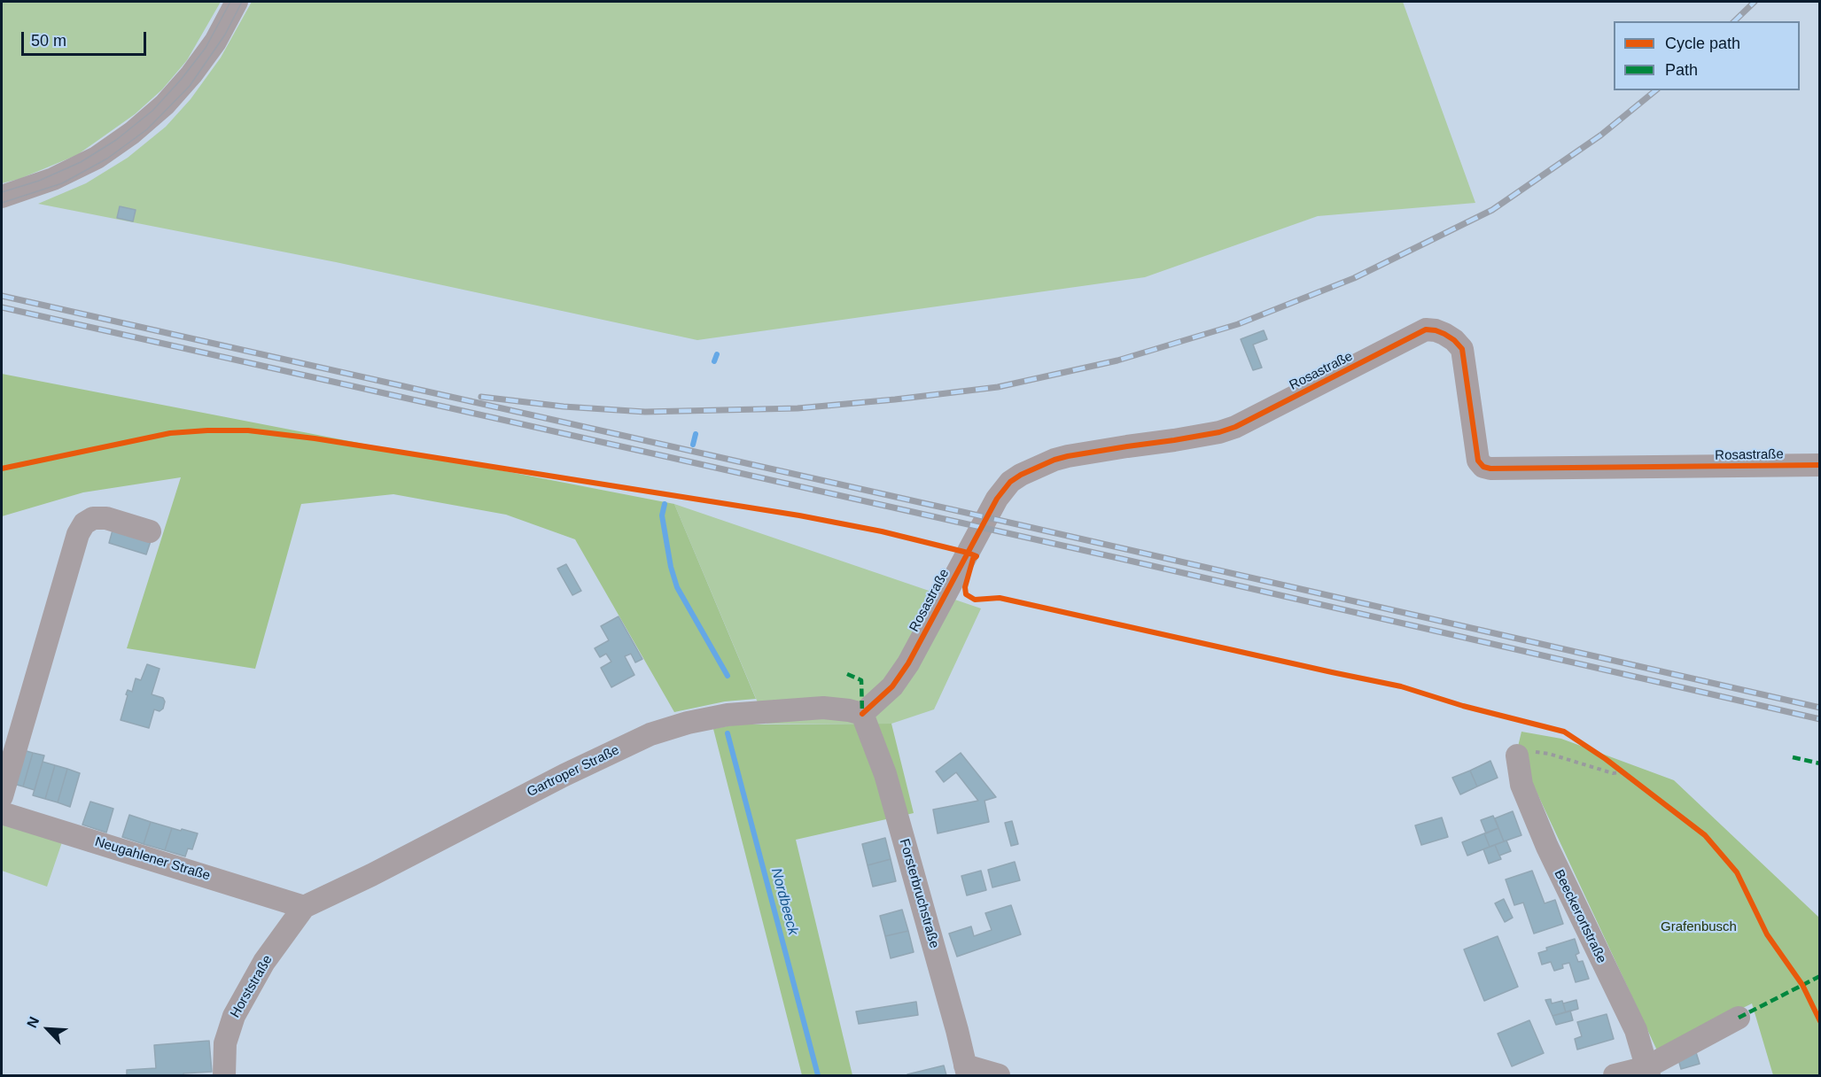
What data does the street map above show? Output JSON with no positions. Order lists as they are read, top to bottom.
{
  "streets": {
    "street": [
      "Rosastraße",
      "Gartroper Straße",
      "Neugahlener Straße",
      "Forsterbruchstraße",
      "Beeckerortstraße",
      "Horststraße"
    ]
  },
  "crossings": [
    ["Rosastraße", "Gartroper Straße"],
    ["Rosastraße", "Forsterbruchstraße"],
    ["Gartroper Straße", "Neugahlener Straße"],
    ["Gartroper Straße", "Forsterbruchstraße"],
    ["Gartroper Straße", "Horststraße"],
    ["Neugahlener Straße", "Horststraße"]
  ],
  "water": ["Nordbeeck"],
  "parks": ["Grafenbusch"],
  "legend": ["Cycle path", "Path"],
  "scale_bar": "50 m",
  "north": "top left"
}
